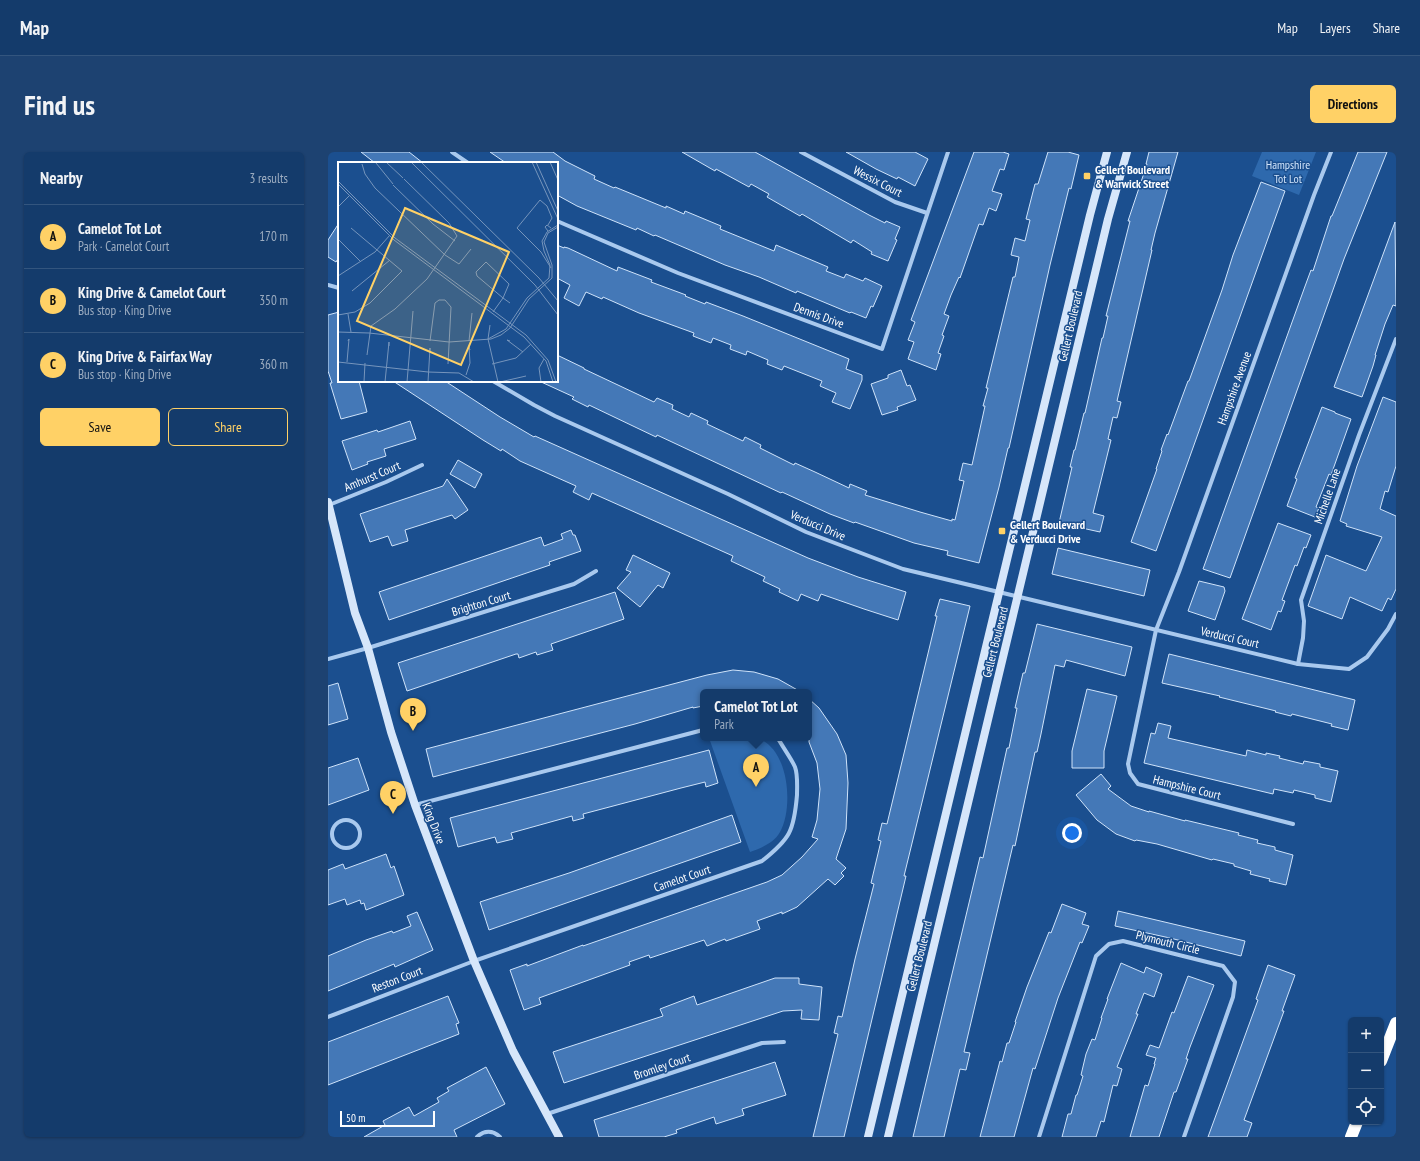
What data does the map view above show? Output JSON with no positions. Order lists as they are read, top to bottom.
{
  "streets": {
    "main road": ["Gellert Boulevard", "King Drive"],
    "street": [
      "Wessix Court",
      "Dennis Drive",
      "Hampshire Avenue",
      "Amhurst Court",
      "Michelle Lane",
      "Verducci Drive",
      "Brighton Court",
      "Verducci Court",
      "Hampshire Court",
      "Camelot Court",
      "Plymouth Circle",
      "Reston Court",
      "Bromley Court"
    ]
  },
  "crossings": [
    ["Wessix Court", "Dennis Drive"],
    ["Gellert Boulevard", "Verducci Drive"],
    ["Hampshire Avenue", "Verducci Drive"],
    ["Hampshire Avenue", "Verducci Court"],
    ["Hampshire Avenue", "Hampshire Court"],
    ["Amhurst Court", "King Drive"],
    ["Michelle Lane", "Verducci Court"],
    ["Verducci Drive", "Verducci Court"],
    ["Verducci Drive", "Hampshire Court"],
    ["Brighton Court", "King Drive"],
    ["Verducci Court", "Hampshire Court"],
    ["King Drive", "Camelot Court"],
    ["King Drive", "Reston Court"],
    ["King Drive", "Bromley Court"],
    ["Camelot Court", "Reston Court"]
  ],
  "parks": ["Hampshire Tot Lot"],
  "places": {
    "transit": ["Gellert Boulevard & Warwick Street", "Gellert Boulevard & Verducci Drive"]
  },
  "scale_bar": "50 m",
  "page": {
    "header": "Map",
    "nav": ["Map", "Layers", "Share"],
    "buttons": [
      "Directions",
      ["Save", "Share"]
    ],
    "title": "Find us",
    "heading": ["Nearby", "3 results"],
    "list": [
      {
        "mark": "A",
        "name": "Camelot Tot Lot",
        "note": "Park · Camelot Court",
        "value": "170 m"
      },
      {
        "mark": "B",
        "name": "King Drive & Camelot Court",
        "note": "Bus stop · King Drive",
        "value": "350 m"
      },
      {
        "mark": "C",
        "name": "King Drive & Fairfax Way",
        "note": "Bus stop · King Drive",
        "value": "360 m"
      }
    ],
    "popup": ["Camelot Tot Lot", "Park"],
    "pins": ["B", "A", "C"],
    "map_buttons": ["+", "−"],
    "scale": "50 m"
  }
}
